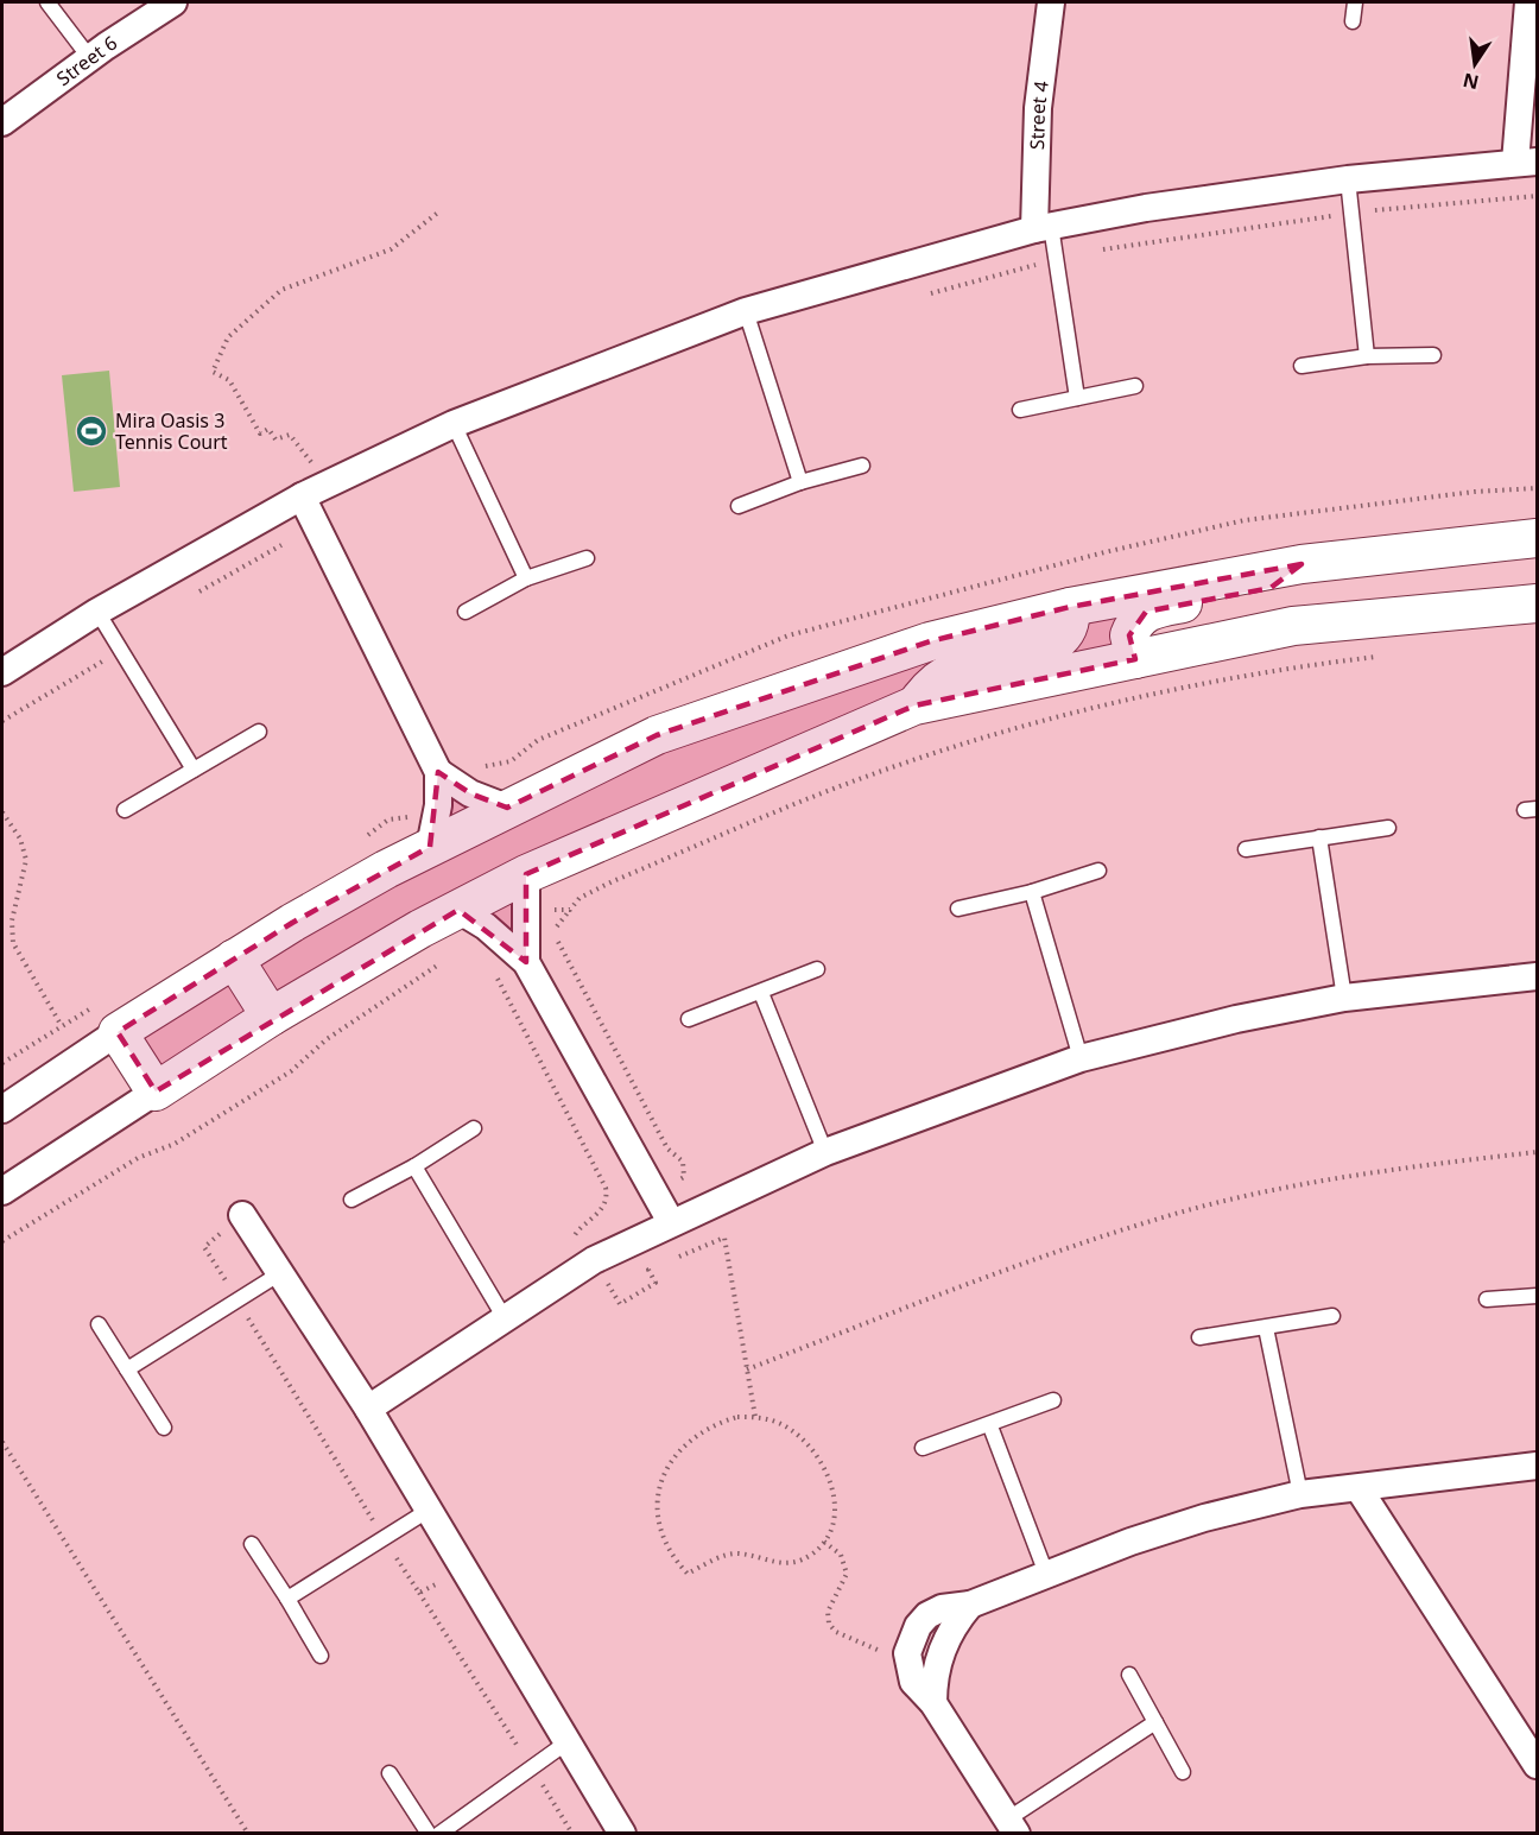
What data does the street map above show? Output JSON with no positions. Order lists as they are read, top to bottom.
{
  "streets": {
    "street": ["Street 6", "Street 4"]
  },
  "places": {
    "sports": ["Mira Oasis 3 Tennis Court"]
  },
  "north": "bottom"
}
